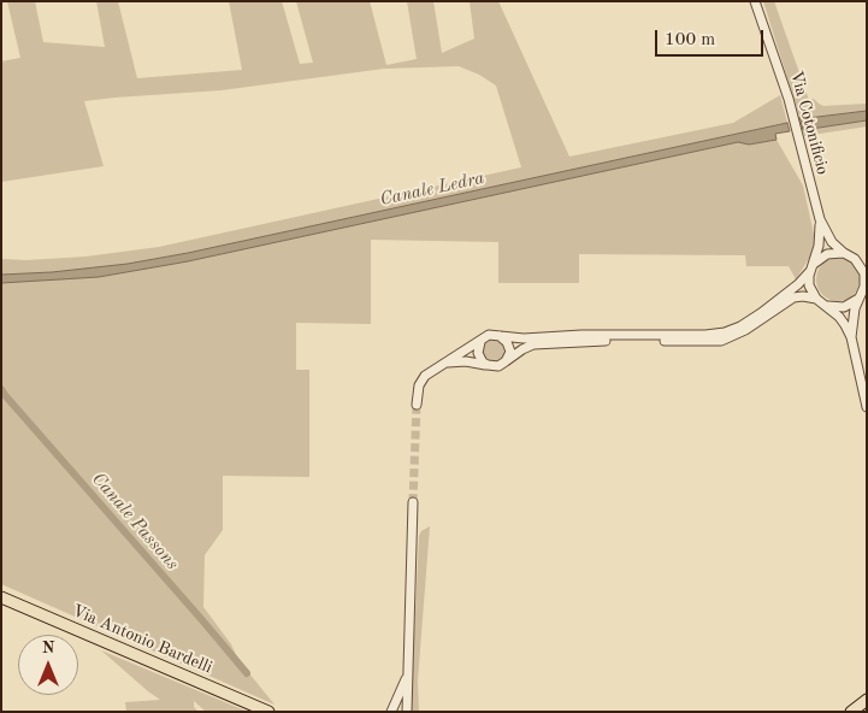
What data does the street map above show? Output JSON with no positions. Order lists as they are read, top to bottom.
{
  "streets": {
    "main road": ["Via Antonio Bardelli"],
    "street": ["Via Cotonificio"]
  },
  "water": ["Canale Ledra", "Canale Passons"],
  "scale_bar": "100 m",
  "north": "top"
}
